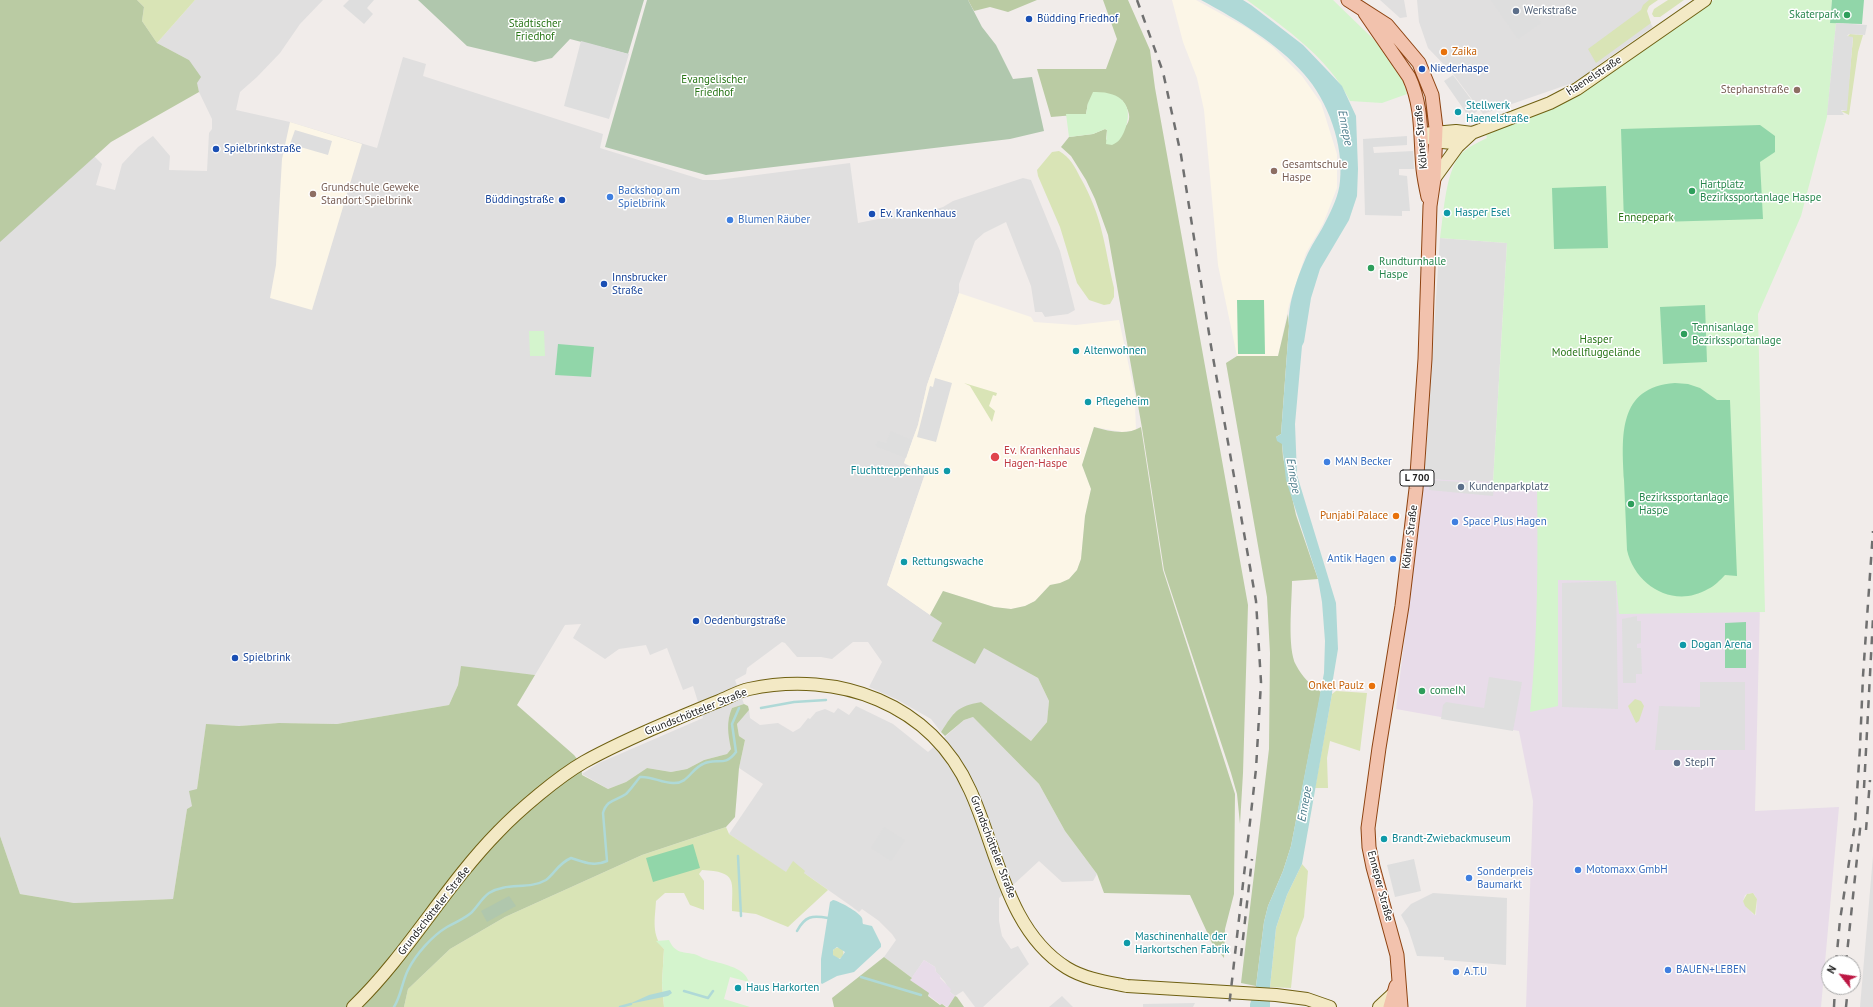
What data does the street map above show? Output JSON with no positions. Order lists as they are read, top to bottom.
{
  "streets": {
    "main road": [
      "Haenelstraße",
      "Kölner Straße",
      "L 700",
      "Grundschötteler Straße",
      "Enneper Straße"
    ]
  },
  "crossings": [
    ["Haenelstraße", "Kölner Straße"],
    ["Haenelstraße", "L 700"],
    ["Kölner Straße", "L 700"],
    ["Kölner Straße", "Enneper Straße"]
  ],
  "water": ["Ennepe"],
  "parks": [
    "Städtischer Friedhof",
    "Evangelischer Friedhof",
    "Ennepepark",
    "Hasper Modellfluggelände"
  ],
  "places": [
    "Werkstraße",
    "Skaterpark",
    "Büdding Friedhof",
    "Zaika",
    "Niederhaspe",
    "Stephanstraße",
    "Stellwerk Haenelstraße",
    "Spielbrinkstraße",
    "Gesamtschule Haspe",
    "Hartplatz Bezirkssportanlage Haspe",
    "Grundschule Geweke Standort Spielbrink",
    "Backshop am Spielbrink",
    "Büddingstraße",
    "Hasper Esel",
    "Ev. Krankenhaus",
    "Blumen Räuber",
    "Rundturnhalle Haspe",
    "Innsbrucker Straße",
    "Tennisanlage Bezirkssportanlage",
    "Altenwohnen",
    "Pflegeheim",
    "Ev. Krankenhaus Hagen-Haspe",
    "MAN Becker",
    "Fluchttreppenhaus",
    "Kundenparkplatz",
    "Bezirkssportanlage Haspe",
    "Punjabi Palace",
    "Space Plus Hagen",
    "Antik Hagen",
    "Rettungswache",
    "Oedenburgstraße",
    "Dogan Arena",
    "Spielbrink",
    "Onkel Paulz",
    "comeIN",
    "StepIT",
    "Brandt-Zwiebackmuseum",
    "Motomaxx GmbH",
    "Sonderpreis Baumarkt",
    "Maschinenhalle der Harkortschen Fabrik",
    "BAUEN+LEBEN",
    "A.T.U",
    "Haus Harkorten"
  ],
  "north": "top left"
}
